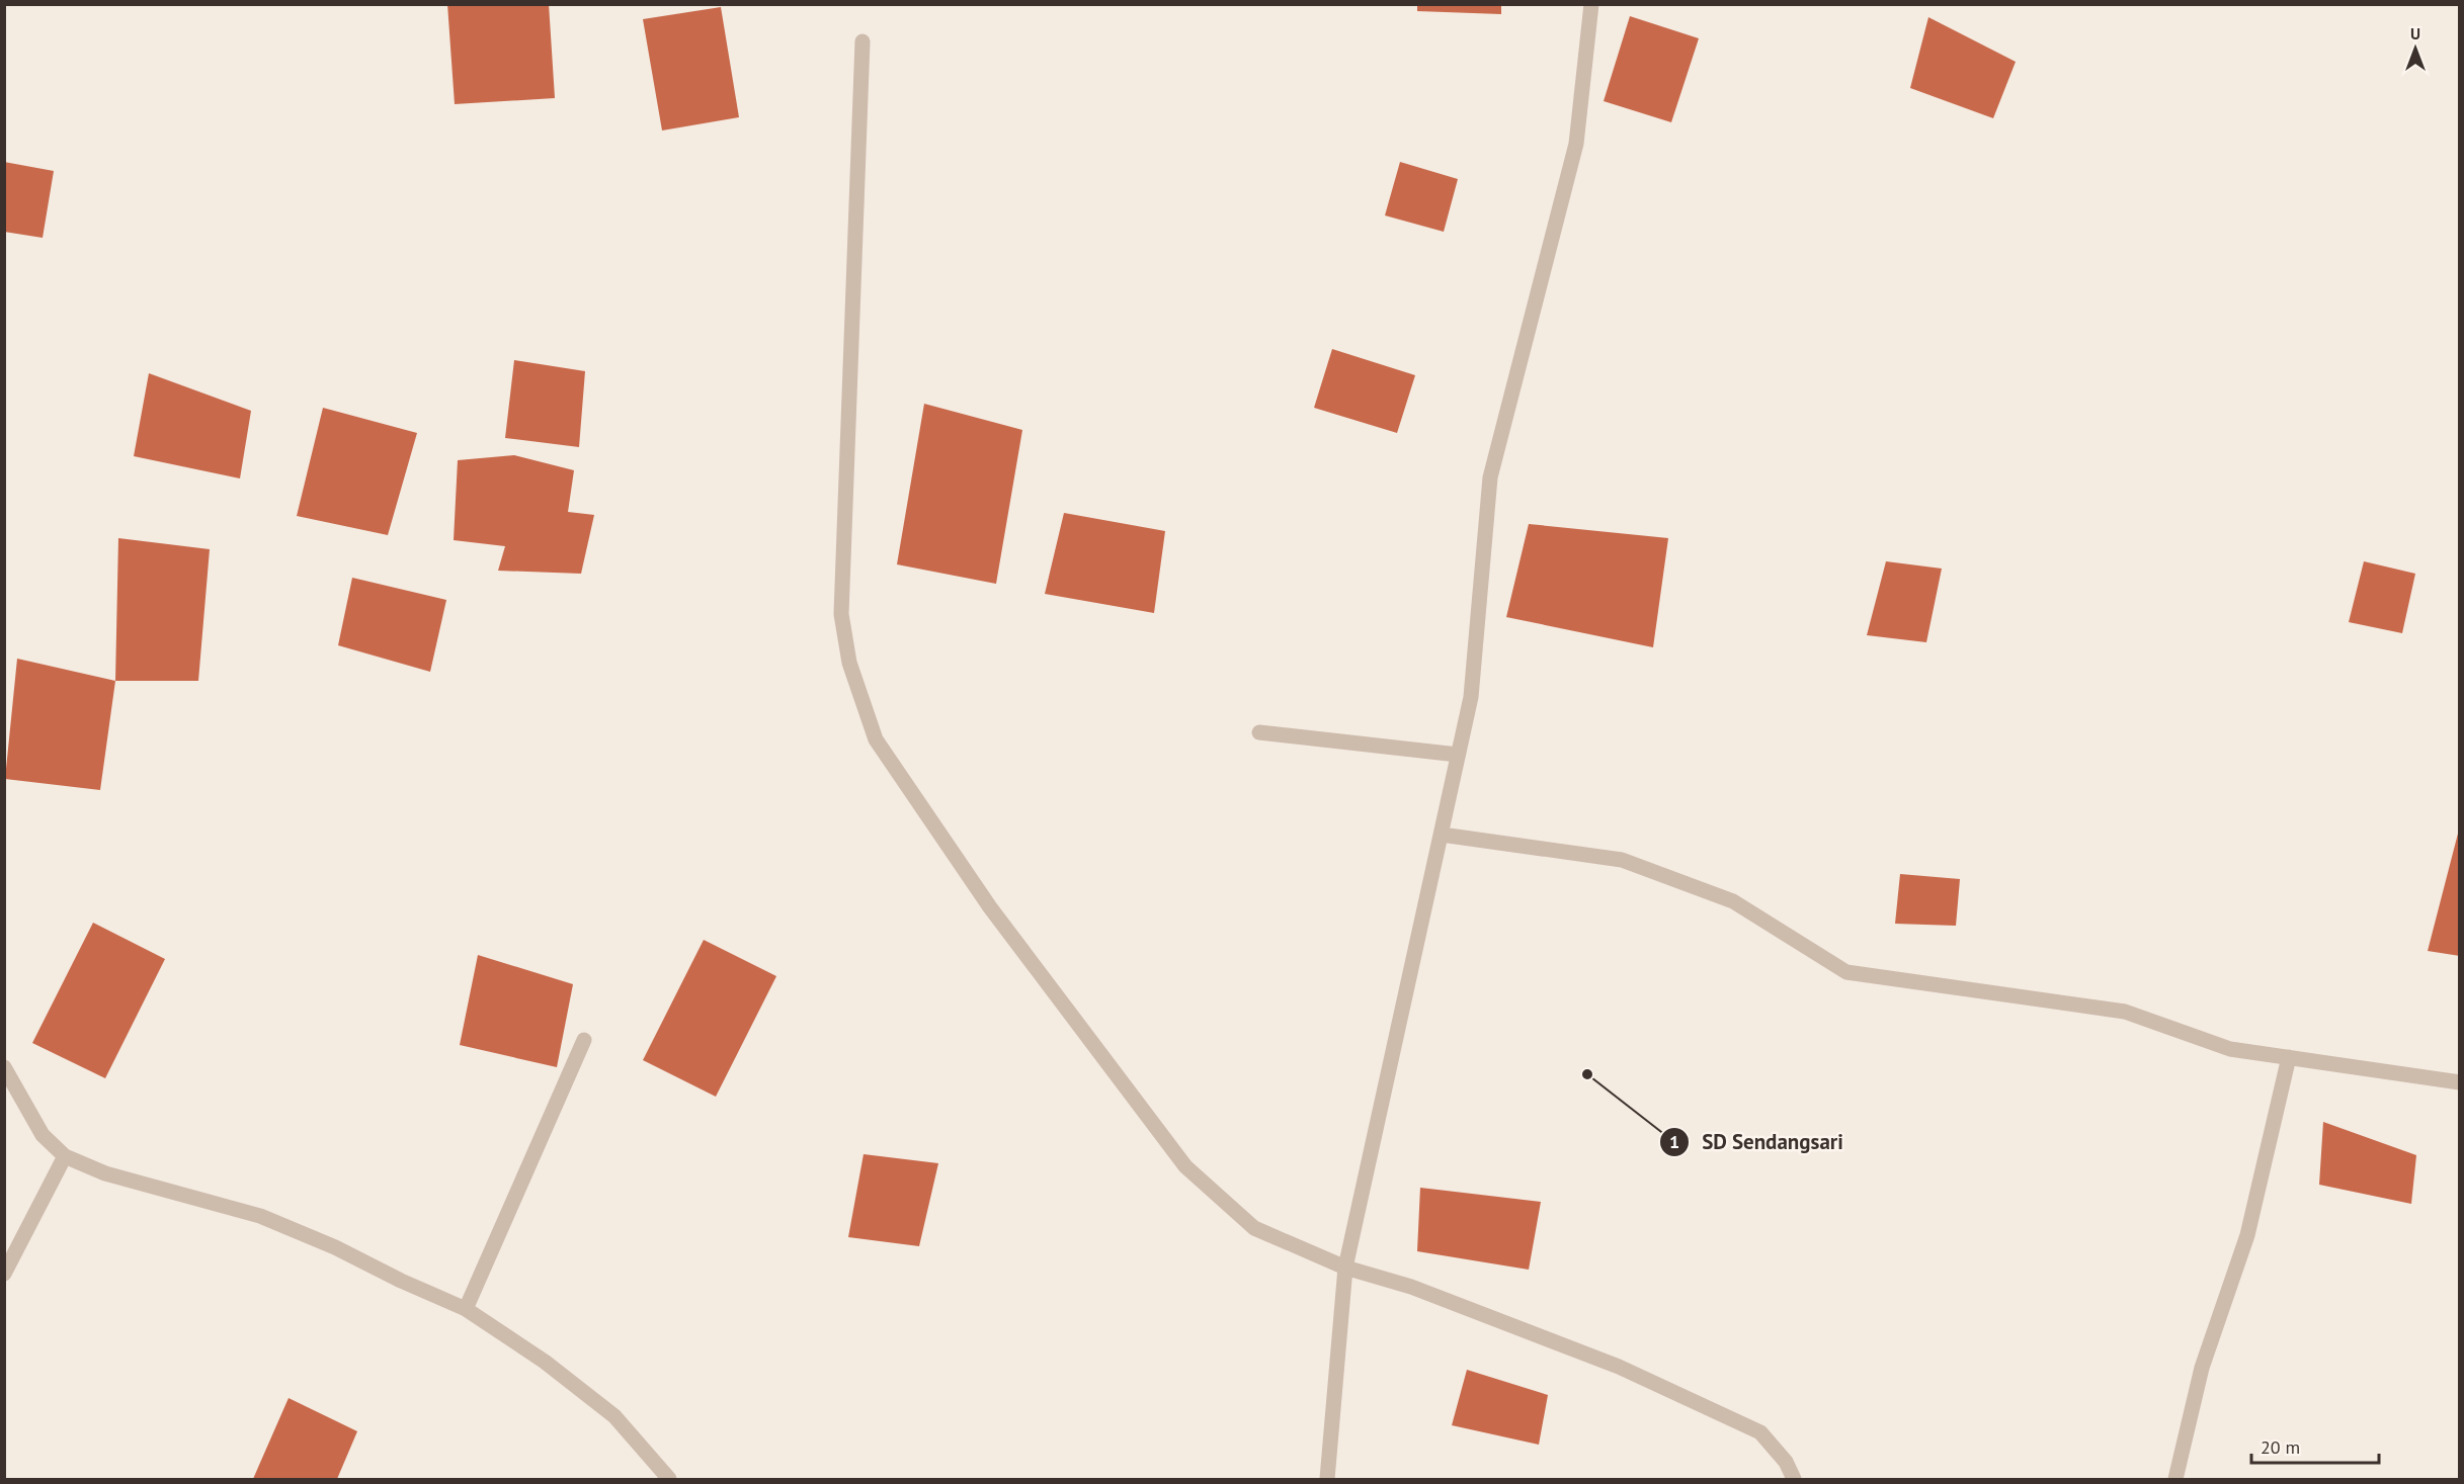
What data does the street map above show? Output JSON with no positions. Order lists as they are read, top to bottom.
{
  "places": ["SD Sendangsari"],
  "scale_bar": "20 m",
  "north": "top"
}
